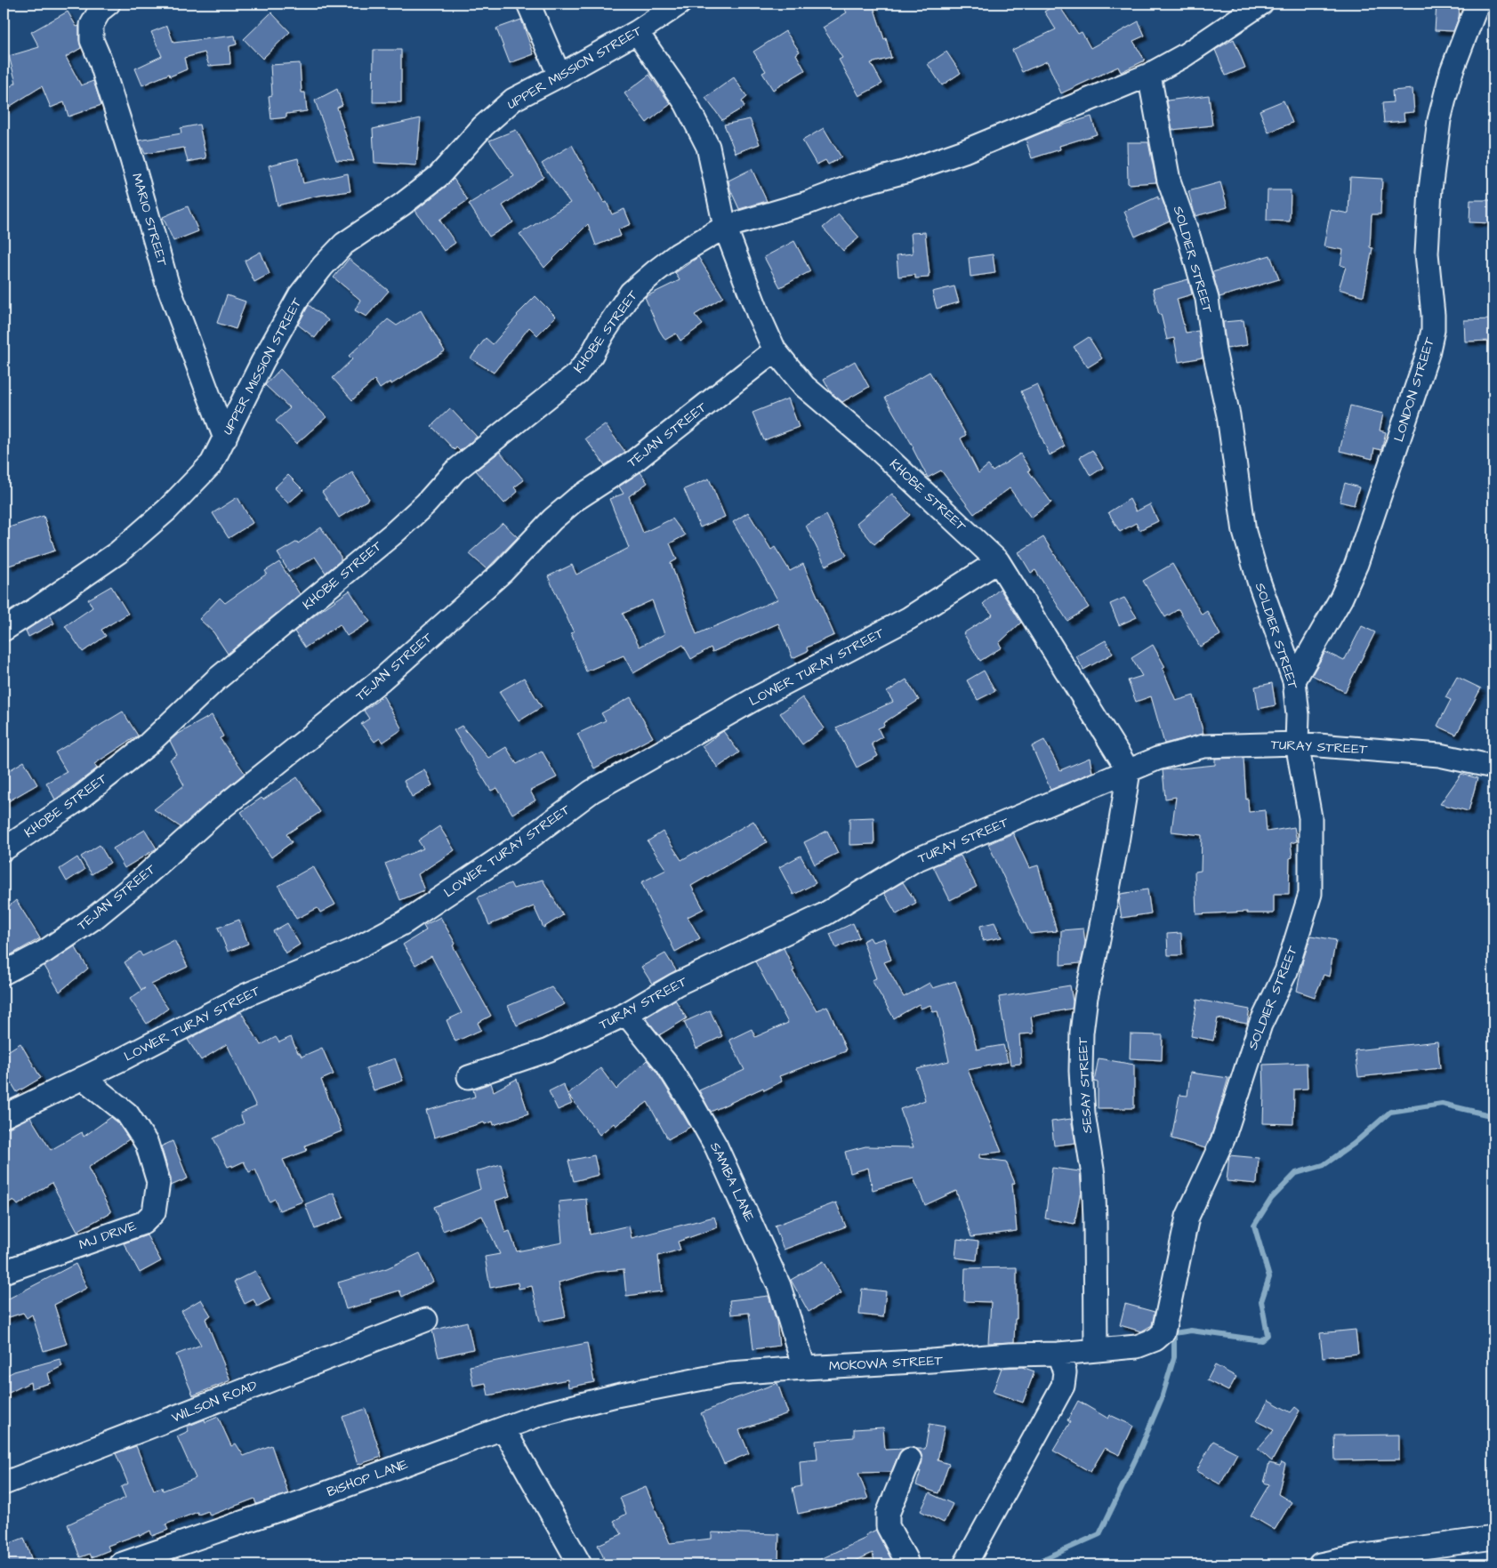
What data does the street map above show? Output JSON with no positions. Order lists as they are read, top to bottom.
{
  "streets": {
    "street": [
      "UPPER MISSION STREET",
      "MARIO STREET",
      "SOLDIER STREET",
      "KHOBE STREET",
      "LONDON STREET",
      "TEJAN STREET",
      "LOWER TURAY STREET",
      "TURAY STREET",
      "SESAY STREET",
      "SAMBA LANE",
      "MJ DRIVE",
      "MOKOWA STREET",
      "WILSON ROAD",
      "BISHOP LANE"
    ]
  },
  "crossings": [
    ["UPPER MISSION STREET", "MARIO STREET"],
    ["SOLDIER STREET", "LONDON STREET"],
    ["SOLDIER STREET", "TURAY STREET"],
    ["SOLDIER STREET", "MOKOWA STREET"],
    ["KHOBE STREET", "TEJAN STREET"],
    ["KHOBE STREET", "LOWER TURAY STREET"],
    ["KHOBE STREET", "TURAY STREET"],
    ["KHOBE STREET", "SESAY STREET"],
    ["LOWER TURAY STREET", "MJ DRIVE"],
    ["TURAY STREET", "SESAY STREET"],
    ["TURAY STREET", "SAMBA LANE"],
    ["SESAY STREET", "MOKOWA STREET"],
    ["SAMBA LANE", "MOKOWA STREET"],
    ["MOKOWA STREET", "BISHOP LANE"]
  ]
}
